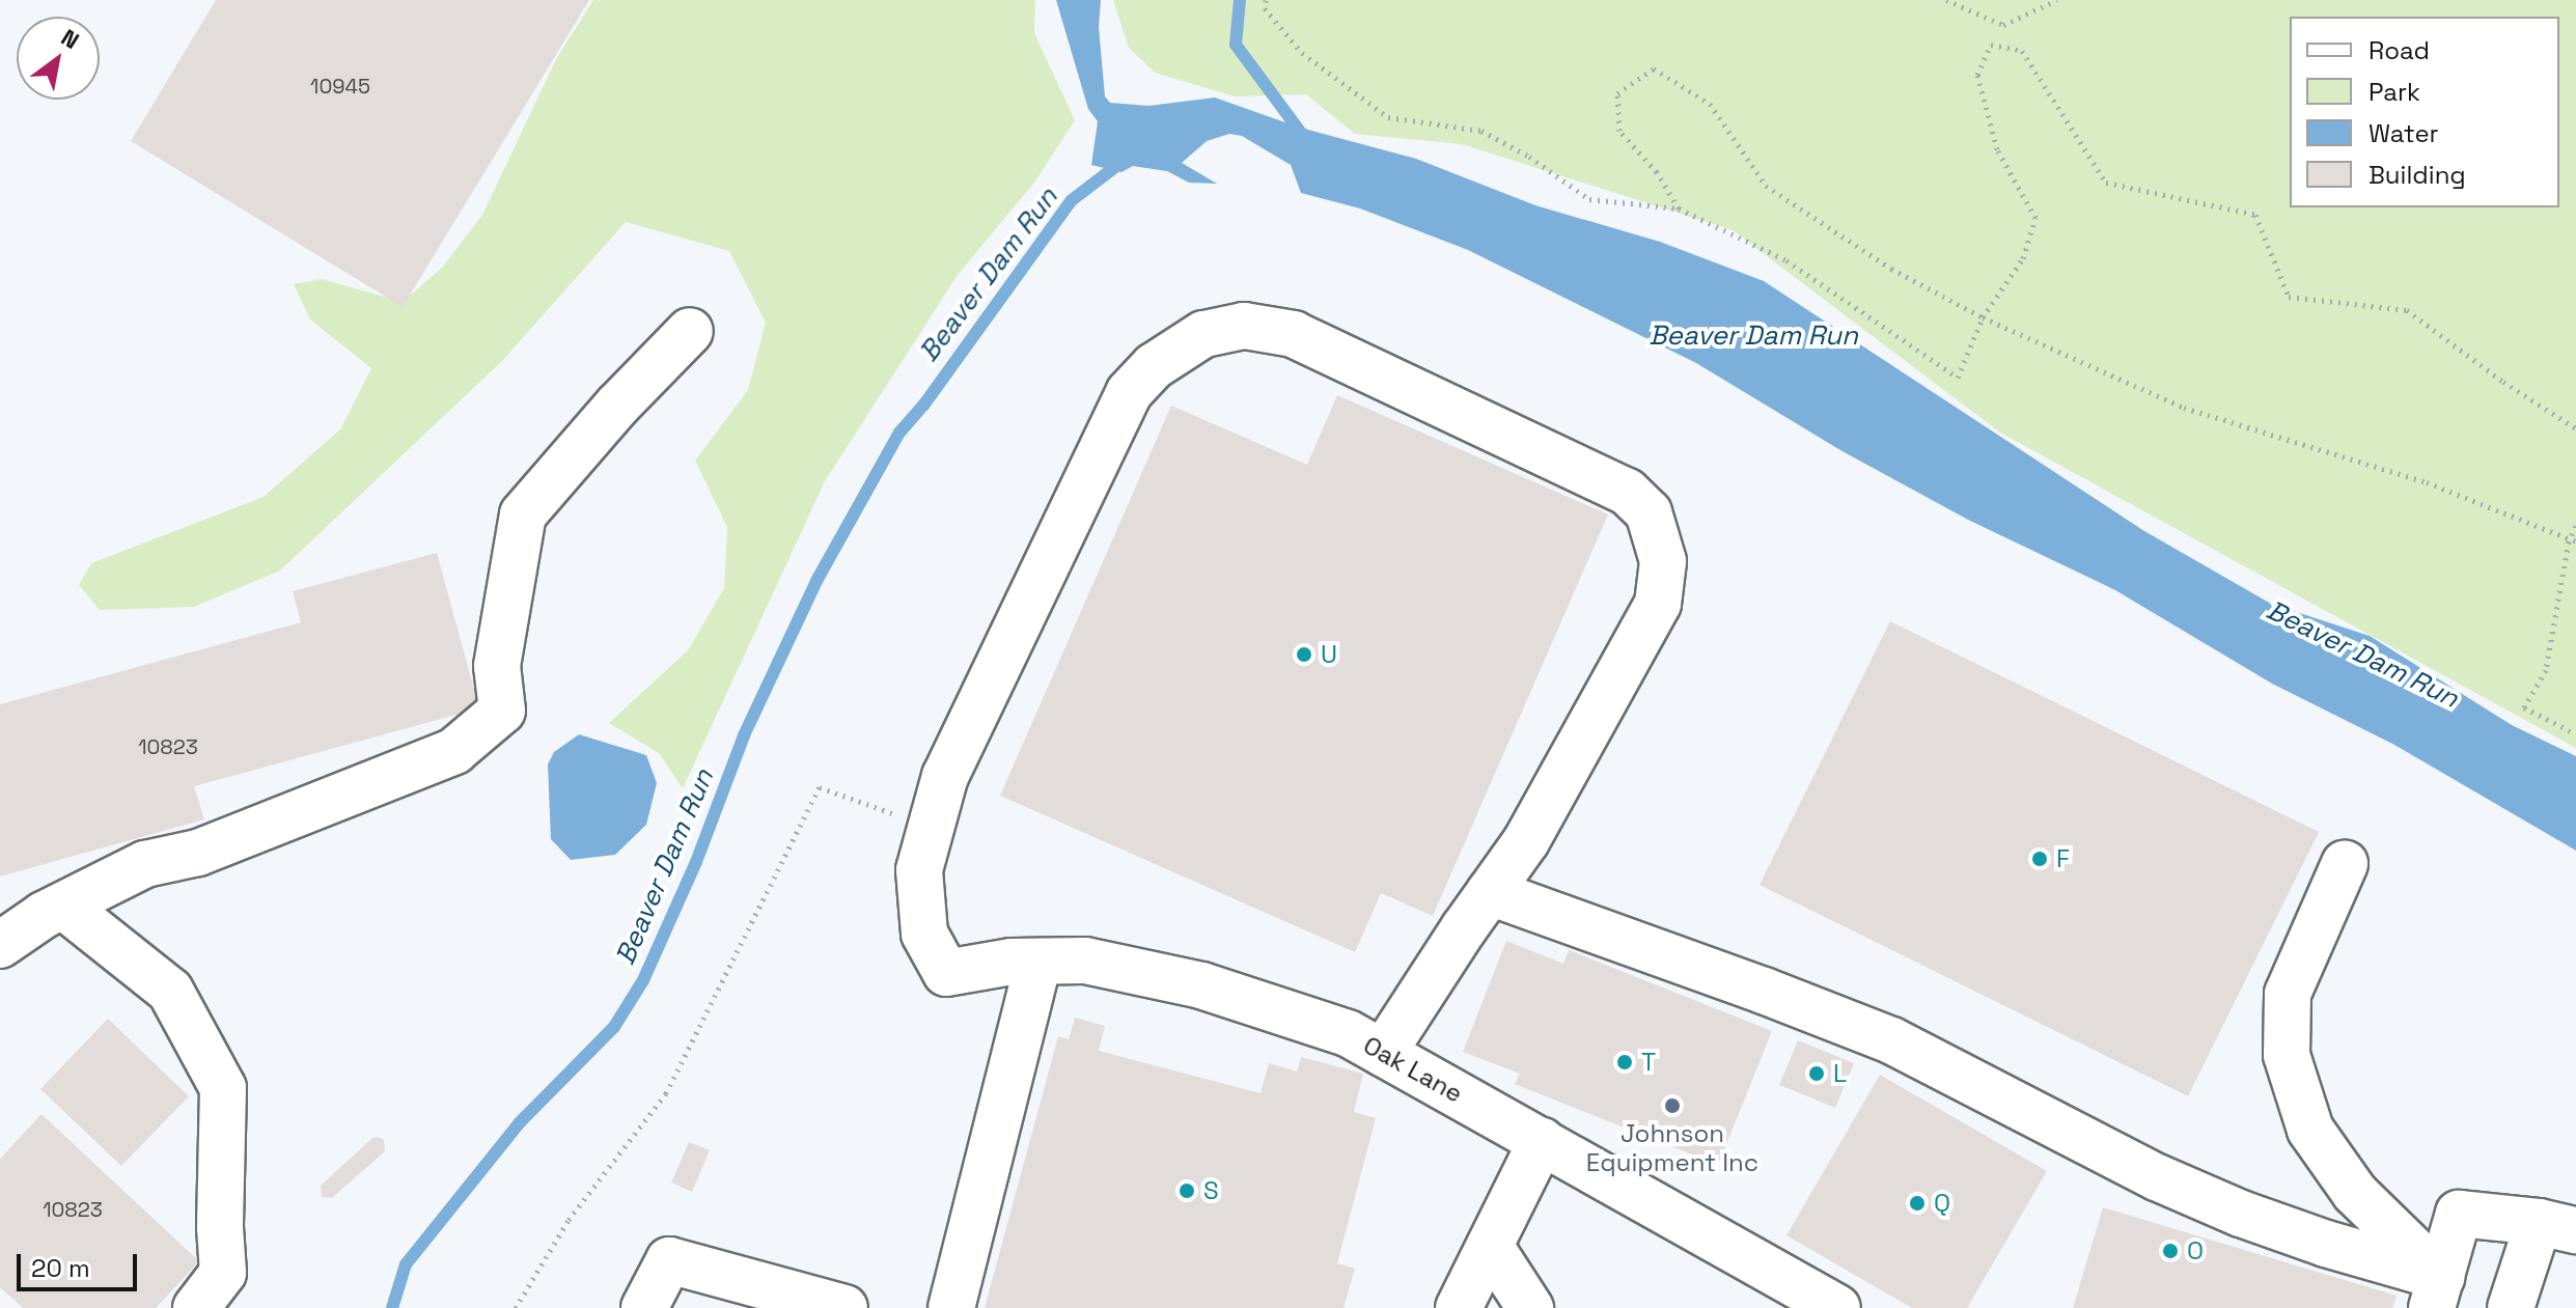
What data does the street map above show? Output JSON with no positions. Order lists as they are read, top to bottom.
{
  "streets": {
    "street": ["Oak Lane"]
  },
  "water": ["Beaver Dam Run"],
  "places": [
    "U",
    "F",
    "T",
    "L",
    "Johnson Equipment Inc",
    "S",
    "Q",
    "O"
  ],
  "house_numbers": ["10945", "10823", "10823"],
  "legend": [
    "Road",
    "Park",
    "Water",
    "Building"
  ],
  "scale_bar": "20 m",
  "north": "top right"
}
